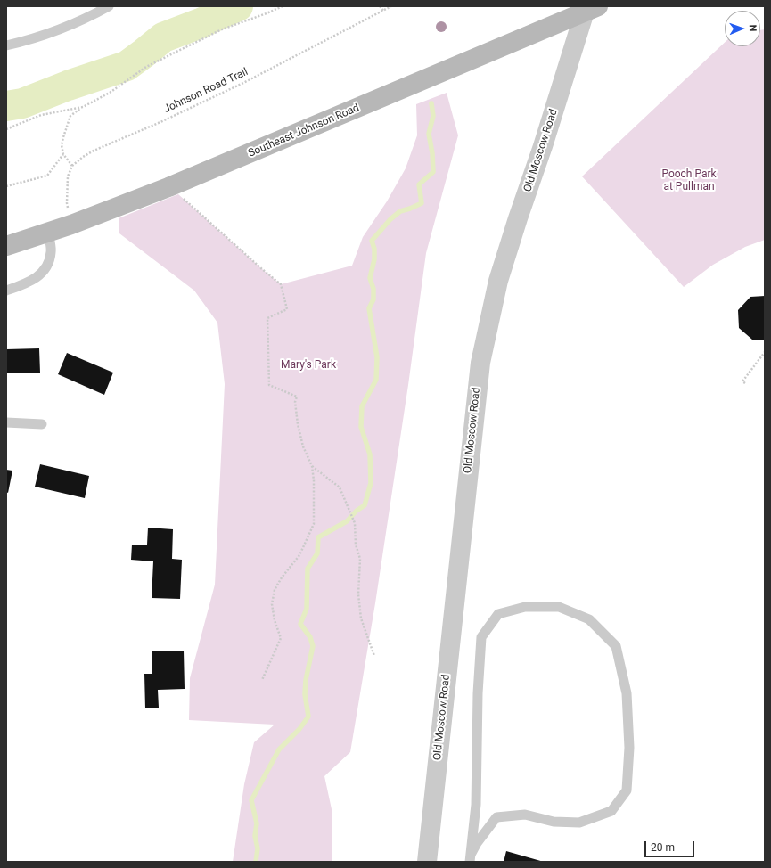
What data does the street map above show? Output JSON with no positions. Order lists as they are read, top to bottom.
{
  "streets": {
    "street": ["Southeast Johnson Road", "Old Moscow Road"],
    "path": ["Johnson Road Trail"]
  },
  "crossings": [
    ["Southeast Johnson Road", "Old Moscow Road"]
  ],
  "parks": ["Pooch Park at Pullman", "Mary's Park"],
  "scale_bar": "20 m",
  "north": "right"
}
